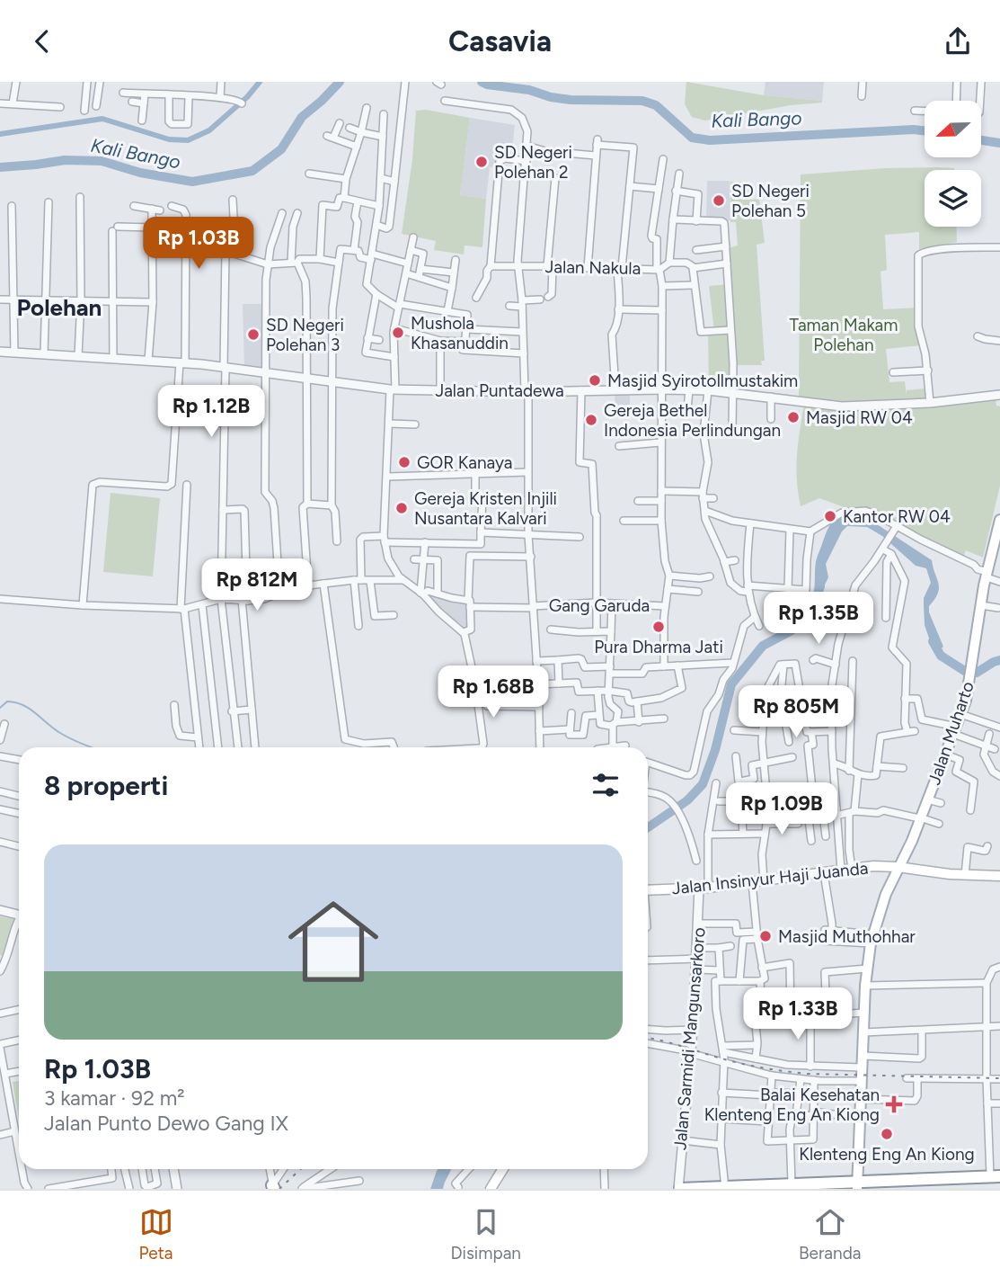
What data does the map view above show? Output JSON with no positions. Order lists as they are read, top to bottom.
{
  "streets": {
    "main road": ["Jalan Muharto", "Jalan Insinyur Haji Juanda"],
    "street": [
      "Jalan Nakula",
      "Jalan Puntadewa",
      "Gang Garuda",
      "Jalan Sarmidi Mangunsarkoro"
    ]
  },
  "crossings": [
    ["Jalan Nakula", "Jalan Puntadewa"],
    ["Jalan Nakula", "Gang Garuda"],
    ["Jalan Muharto", "Jalan Insinyur Haji Juanda"],
    ["Jalan Insinyur Haji Juanda", "Jalan Sarmidi Mangunsarkoro"]
  ],
  "districts": ["Polehan"],
  "water": ["Kali Bango"],
  "parks": ["Taman Makam Polehan"],
  "places": {
    "other": [
      "SD Negeri Polehan 2",
      "SD Negeri Polehan 5",
      "Mushola Khasanuddin",
      "SD Negeri Polehan 3",
      "Masjid Syirotollmustakim",
      "Masjid RW 04",
      "Gereja Bethel Indonesia Perlindungan",
      "GOR Kanaya",
      "Gereja Kristen Injili Nusantara Kalvari",
      "Kantor RW 04",
      "Pura Dharma Jati",
      "Masjid Muthohhar",
      "Klenteng Eng An Kiong"
    ],
    "health": ["Balai Kesehatan Klenteng Eng An Kiong"]
  },
  "north": "left",
  "page": {
    "header": "Casavia",
    "price": [
      "Rp 1.03B",
      "Rp 1.12B",
      "Rp 812M",
      "Rp 1.35B",
      "Rp 1.68B",
      "Rp 805M",
      "Rp 1.09B",
      "Rp 1.33B"
    ],
    "heading": "8 properti",
    "list": [
      {
        "name": "Rp 1.03B",
        "note": "3 kamar · 92 m² · Jalan Punto Dewo Gang IX"
      }
    ],
    "tabs": ["Peta", "Disimpan", "Beranda"]
  }
}
